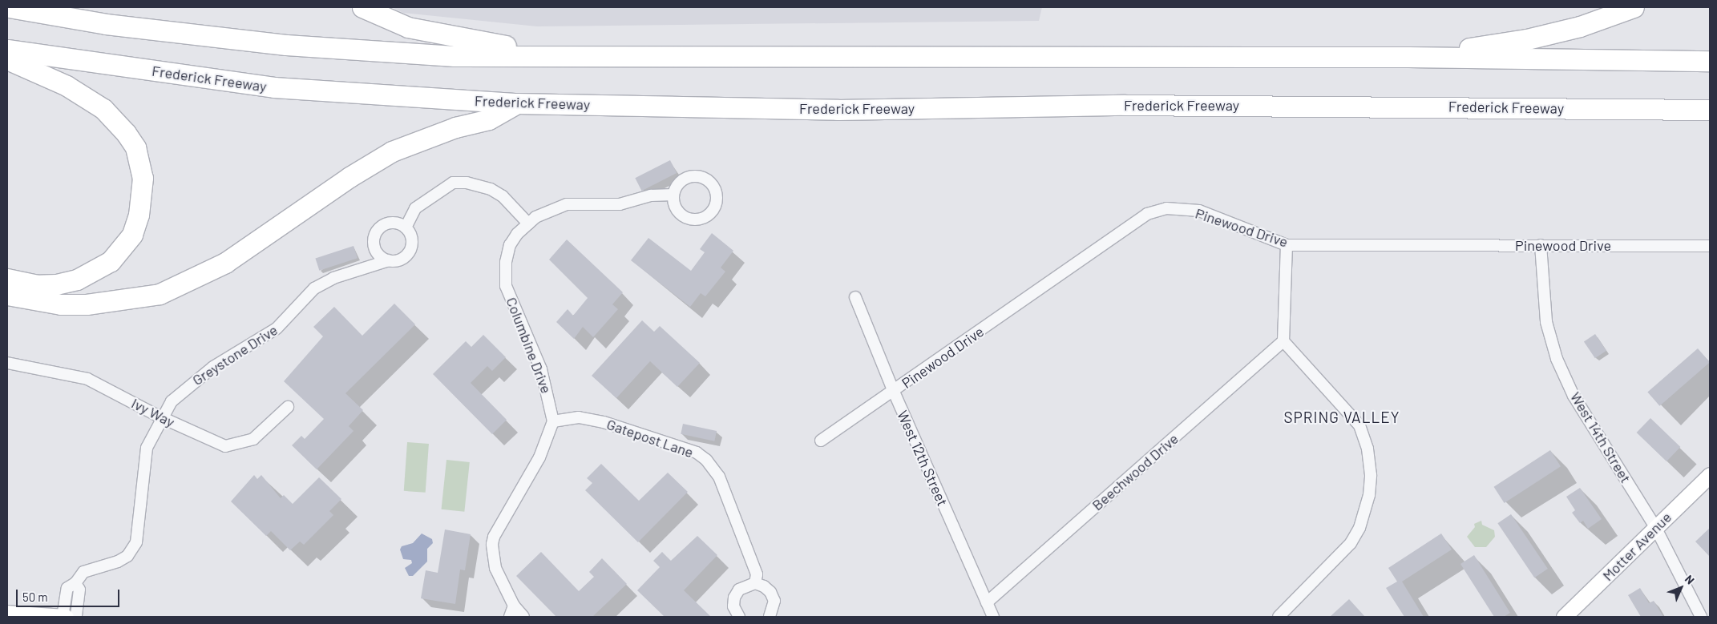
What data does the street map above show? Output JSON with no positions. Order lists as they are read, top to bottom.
{
  "streets": {
    "highway": ["Frederick Freeway"],
    "main road": ["Motter Avenue"],
    "street": [
      "Pinewood Drive",
      "Columbine Drive",
      "Greystone Drive",
      "Ivy Way",
      "West 14th Street",
      "Gatepost Lane",
      "West 12th Street",
      "Beechwood Drive"
    ]
  },
  "crossings": [
    ["Pinewood Drive", "West 14th Street"],
    ["Pinewood Drive", "West 12th Street"],
    ["Columbine Drive", "Gatepost Lane"],
    ["Greystone Drive", "Ivy Way"],
    ["West 14th Street", "Motter Avenue"],
    ["West 12th Street", "Beechwood Drive"]
  ],
  "districts": ["SPRING VALLEY"],
  "scale_bar": "50 m",
  "north": "top right"
}
